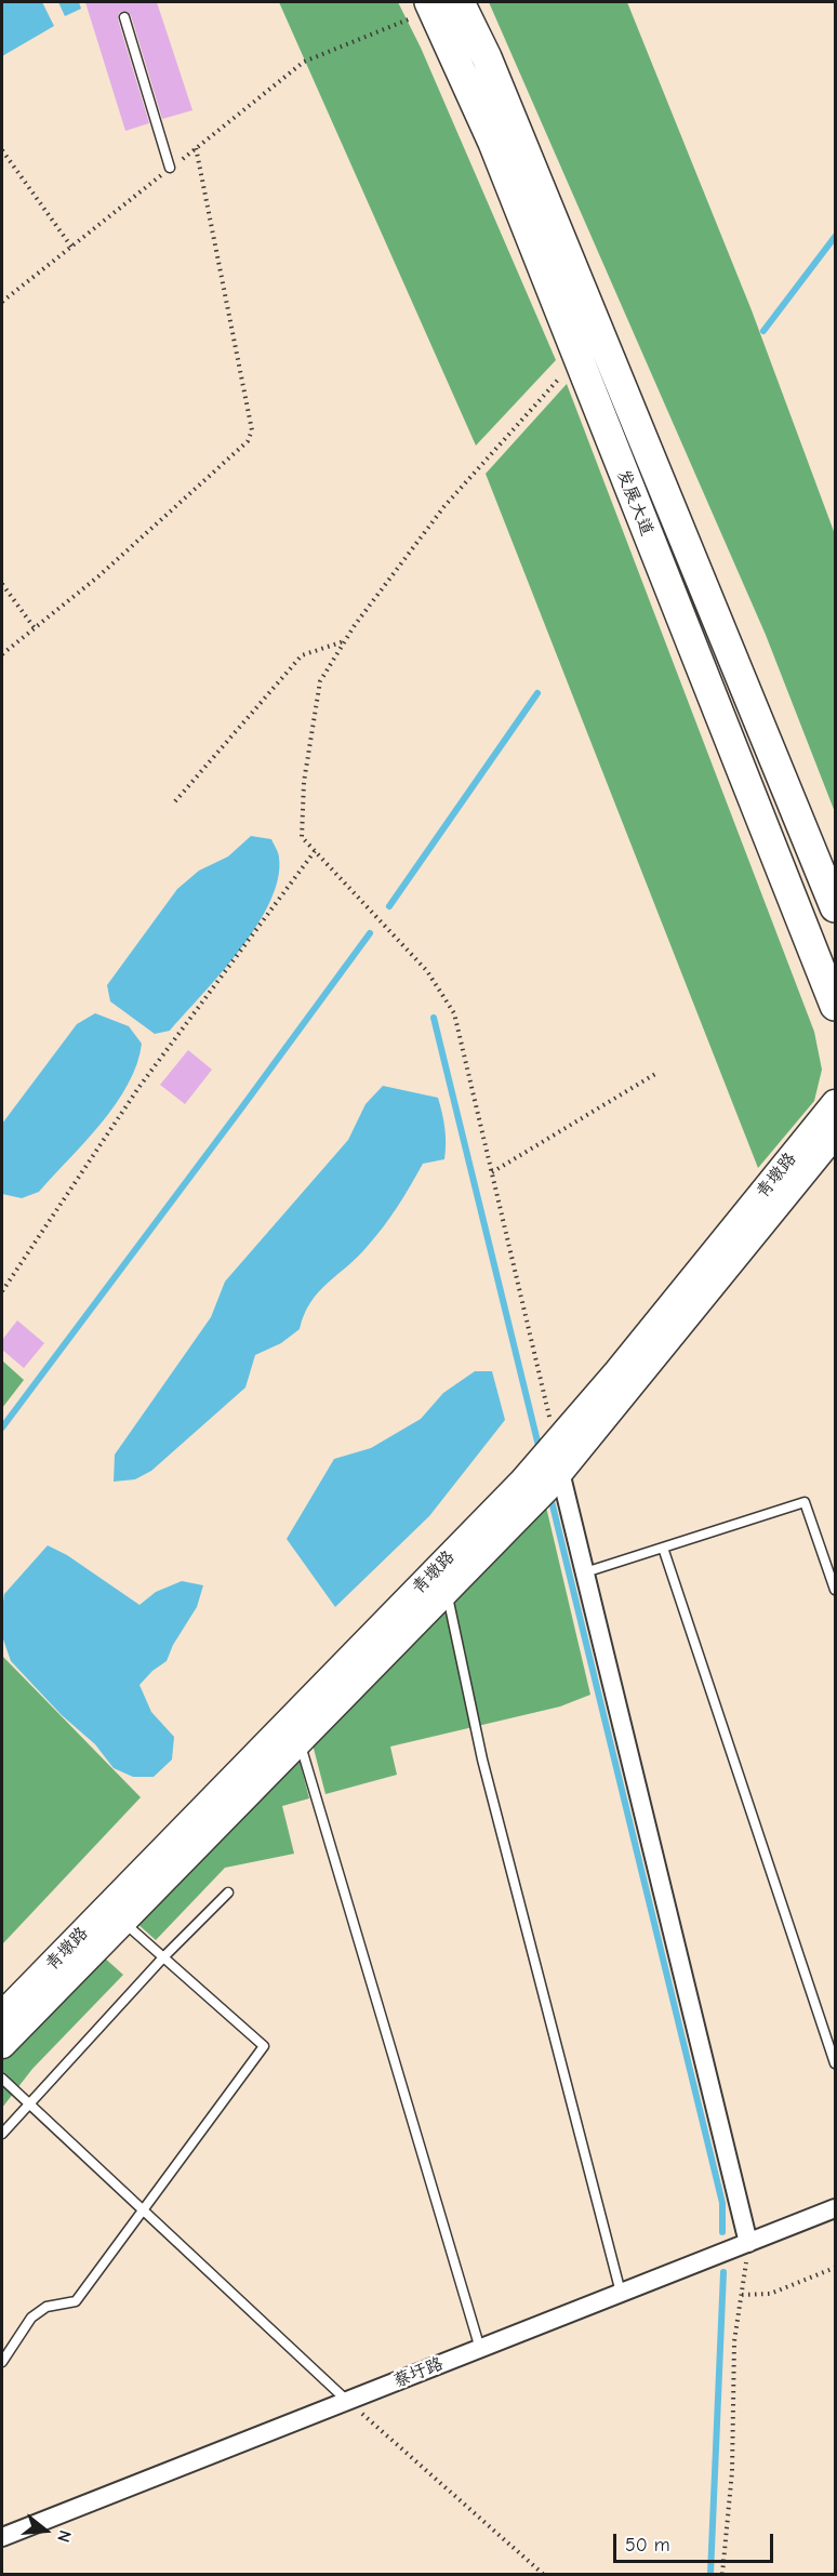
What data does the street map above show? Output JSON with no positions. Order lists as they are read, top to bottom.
{
  "streets": {
    "main road": ["发展大道", "青墩路"],
    "street": ["蔡圩路"]
  },
  "scale_bar": "50 m",
  "north": "right"
}
